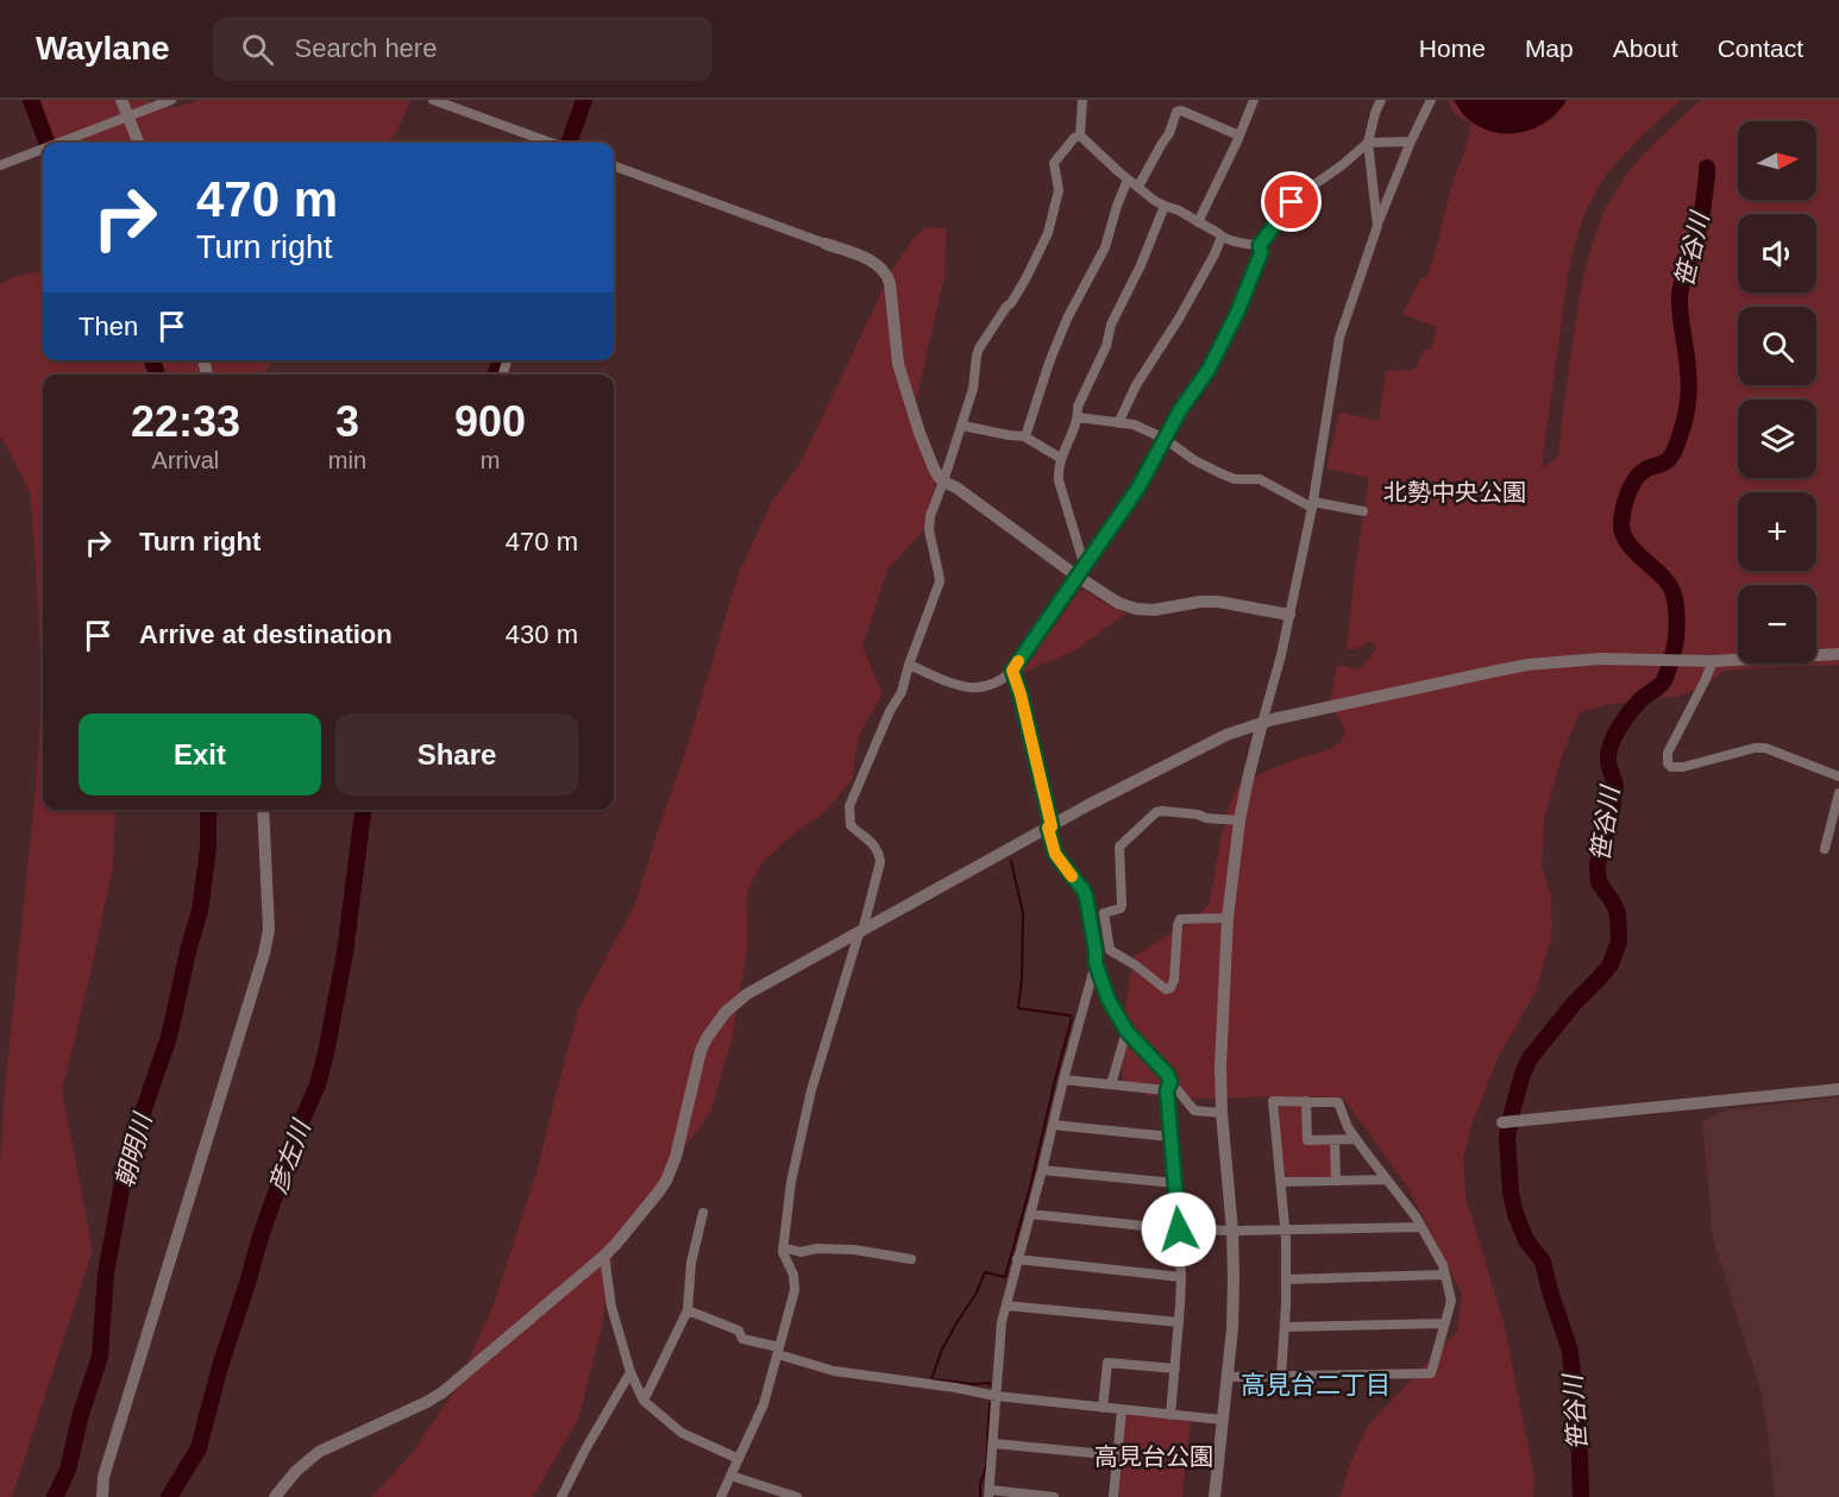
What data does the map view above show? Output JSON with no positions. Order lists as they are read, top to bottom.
{
  "districts": ["高見台二丁目"],
  "water": ["笹谷川", "朝明川", "彦左川"],
  "parks": ["北勢中央公園", "高見台公園"],
  "north": "right",
  "page": {
    "header": "Waylane",
    "search": "Search here",
    "nav": [
      "Home",
      "Map",
      "About",
      "Contact"
    ],
    "map_buttons": ["+", "−"],
    "turn": ["470 m", "Turn right"],
    "then": "Then",
    "eta": [
      "22:33",
      "Arrival",
      "3",
      "min",
      "900",
      "m"
    ],
    "list": [
      {
        "name": "Turn right",
        "value": "470 m"
      },
      {
        "name": "Arrive at destination",
        "value": "430 m"
      }
    ],
    "buttons": ["Exit", "Share"]
  }
}
